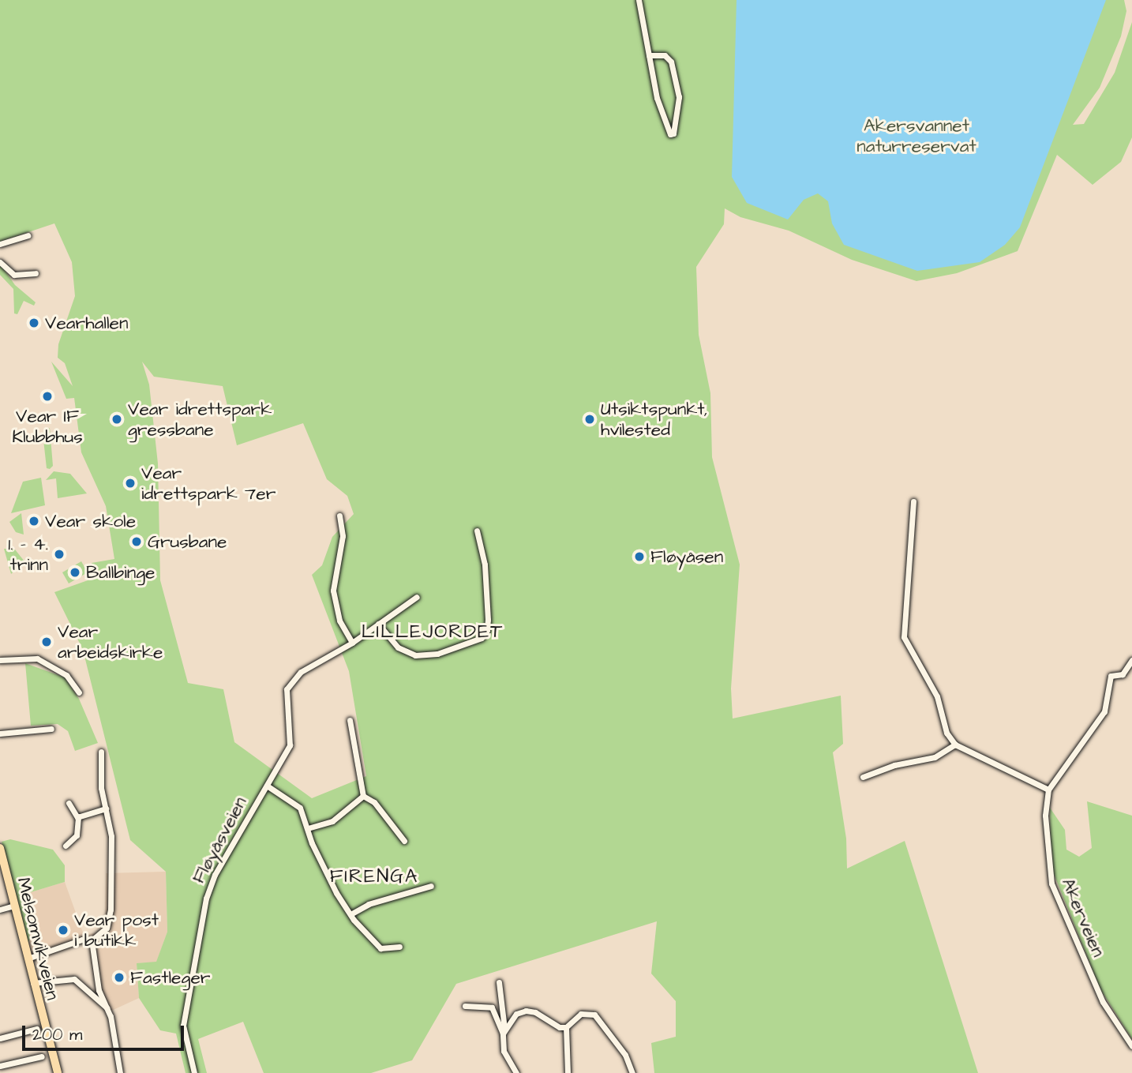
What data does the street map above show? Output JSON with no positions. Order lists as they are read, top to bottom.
{
  "streets": {
    "main road": ["Melsomvikveien"],
    "street": ["Fløyåsveien", "Akerveien"]
  },
  "districts": ["LILLEJORDET", "FIRENGA"],
  "parks": ["Akersvannet naturreservat"],
  "places": [
    "Vearhallen",
    "Vear IF Klubbhus",
    "Vear idrettspark gressbane",
    "Utsiktspunkt, hvilested",
    "Vear idrettspark 7er",
    "Vear skole",
    "Grusbane",
    "1. - 4. trinn",
    "Fløyåsen",
    "Ballbinge",
    "Vear arbeidskirke",
    "Vear post i butikk",
    "Fastleger"
  ],
  "scale_bar": "200 m"
}
